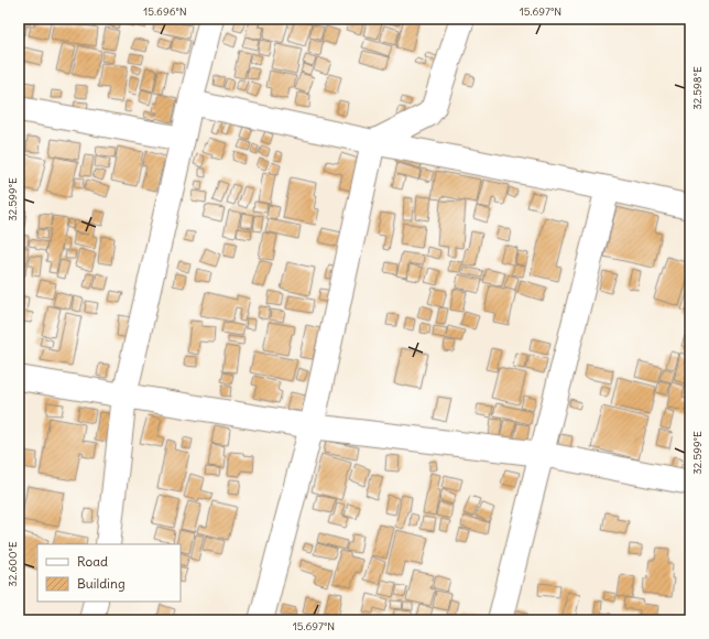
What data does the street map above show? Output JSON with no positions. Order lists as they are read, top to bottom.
{
  "legend": ["Road", "Building"],
  "coordinates": [
    "15.696°N",
    "15.697°N",
    "32.598°E",
    "32.599°E",
    "32.600°E"
  ]
}
